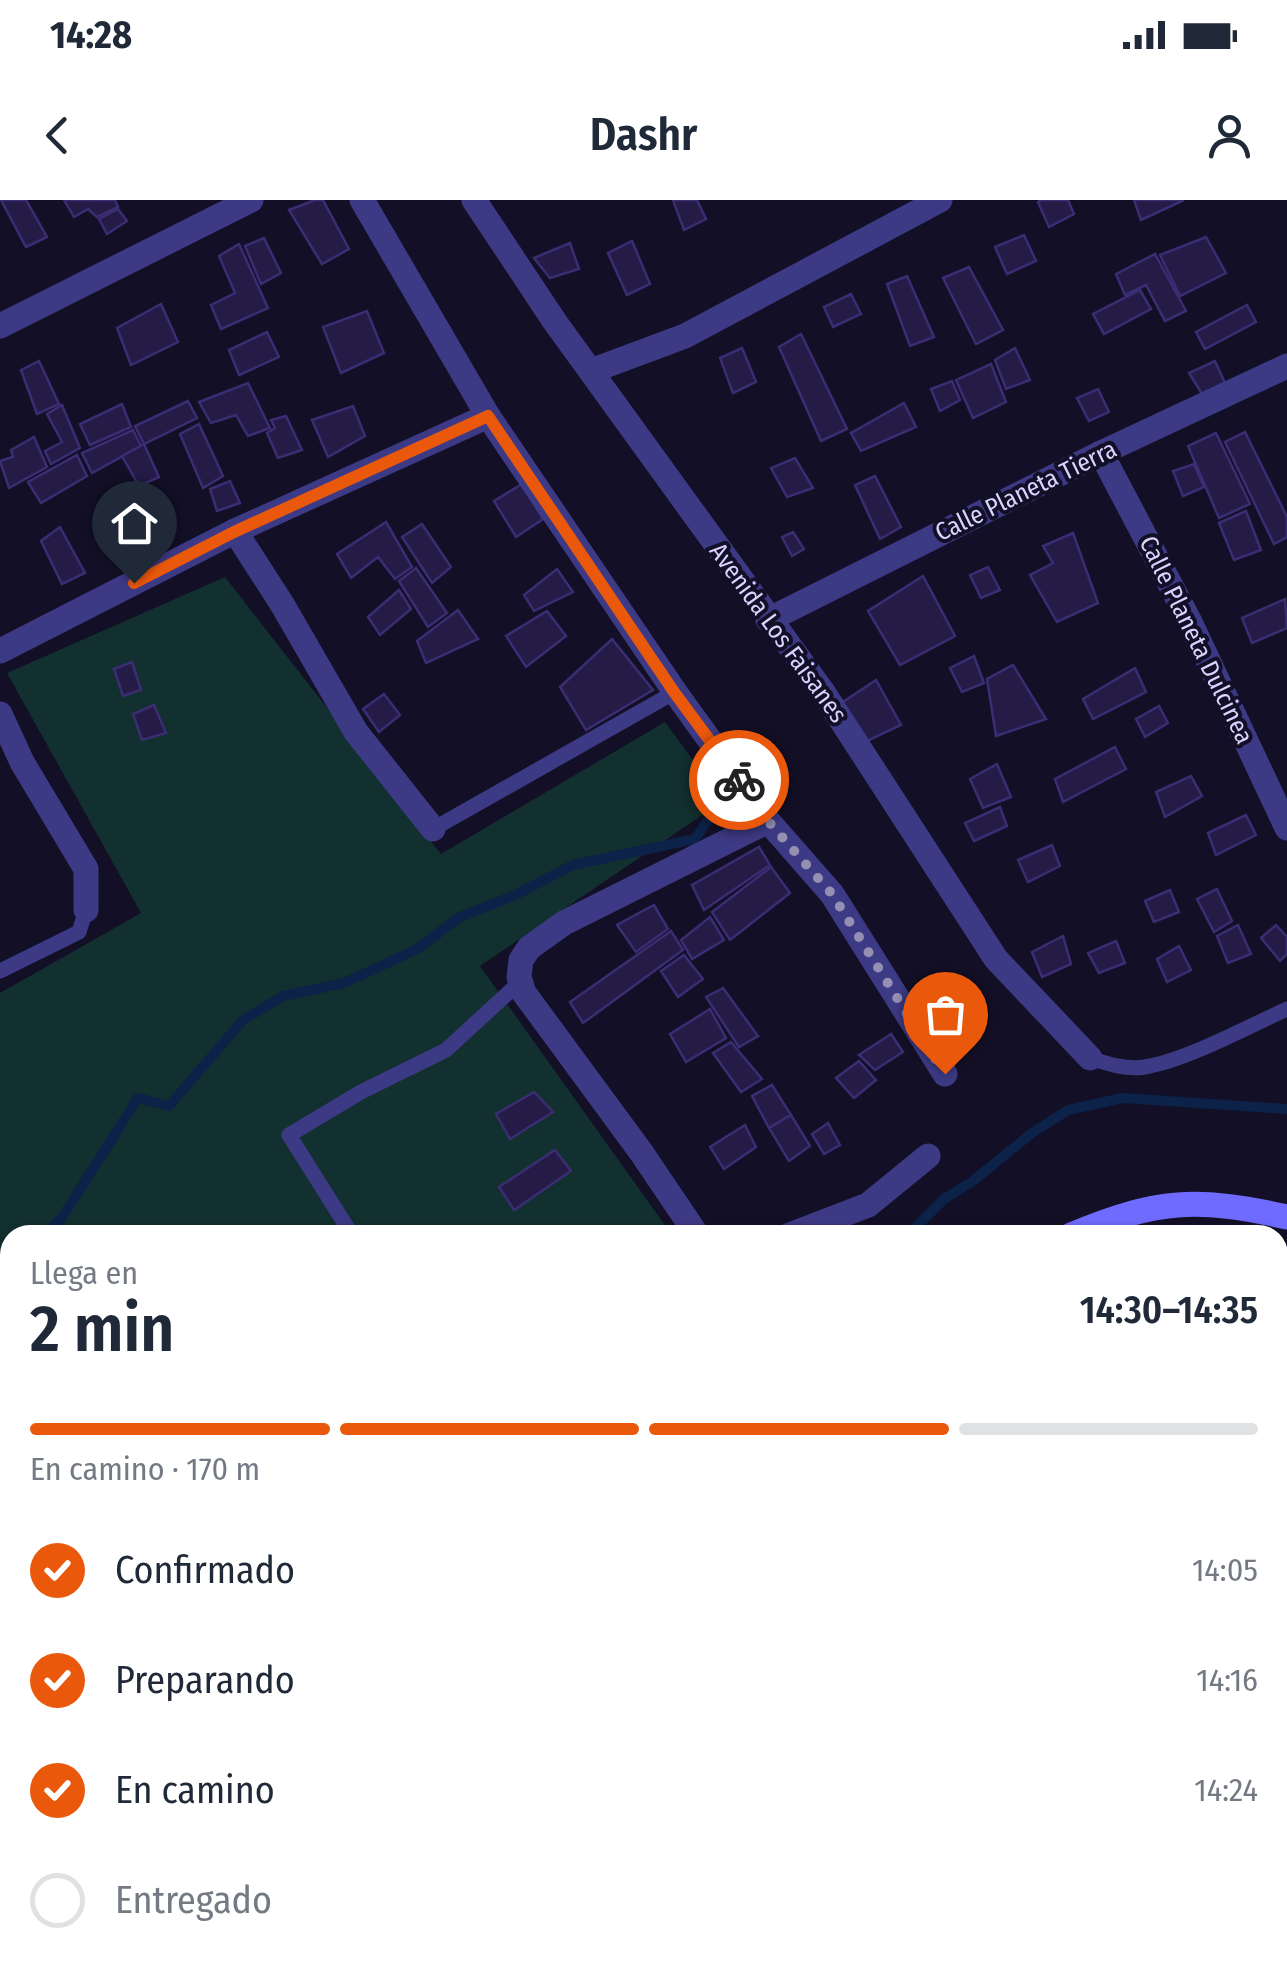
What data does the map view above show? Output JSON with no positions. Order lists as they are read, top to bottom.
{
  "streets": {
    "street": ["Calle Planeta Tierra", "Avenida Los Faisanes", "Calle Planeta Dulcinea"]
  },
  "crossings": [
    ["Calle Planeta Tierra", "Avenida Los Faisanes"],
    ["Calle Planeta Tierra", "Calle Planeta Dulcinea"]
  ],
  "page": {
    "status": "14:28",
    "header": "Dashr",
    "heading": ["2 min", "Llega en", "14:30–14:35"],
    "bar": "En camino · 170 m",
    "list": [
      ["Confirmado", "14:05"],
      ["Preparando", "14:16"],
      ["En camino", "14:24"],
      "Entregado"
    ]
  }
}
